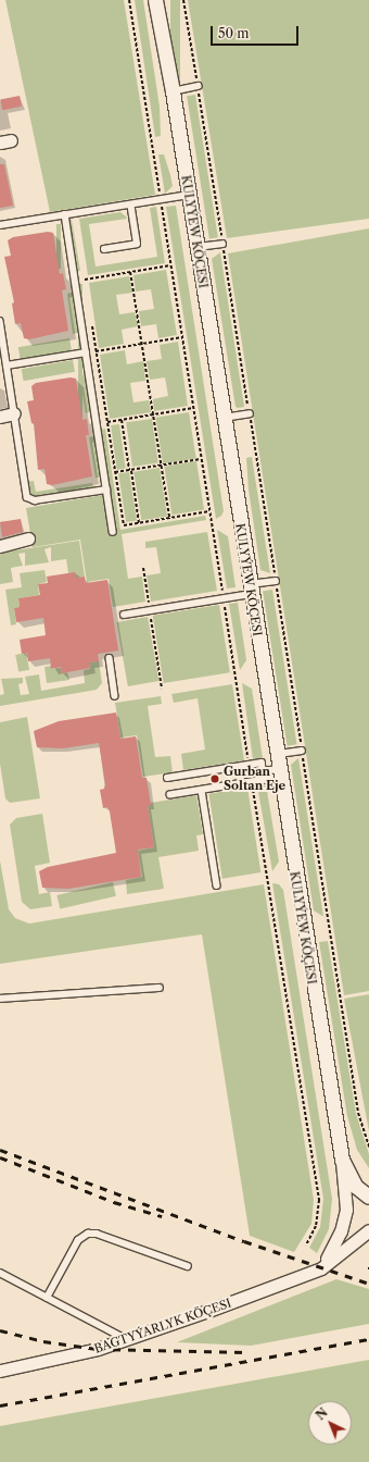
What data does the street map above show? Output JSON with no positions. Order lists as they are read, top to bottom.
{
  "streets": {
    "street": ["KULYÝEW KÖÇESI", "BAGTYÝARLYK KÖÇESI"]
  },
  "places": ["Gurban Soltan Eje"],
  "scale_bar": "50 m",
  "north": "top left"
}
